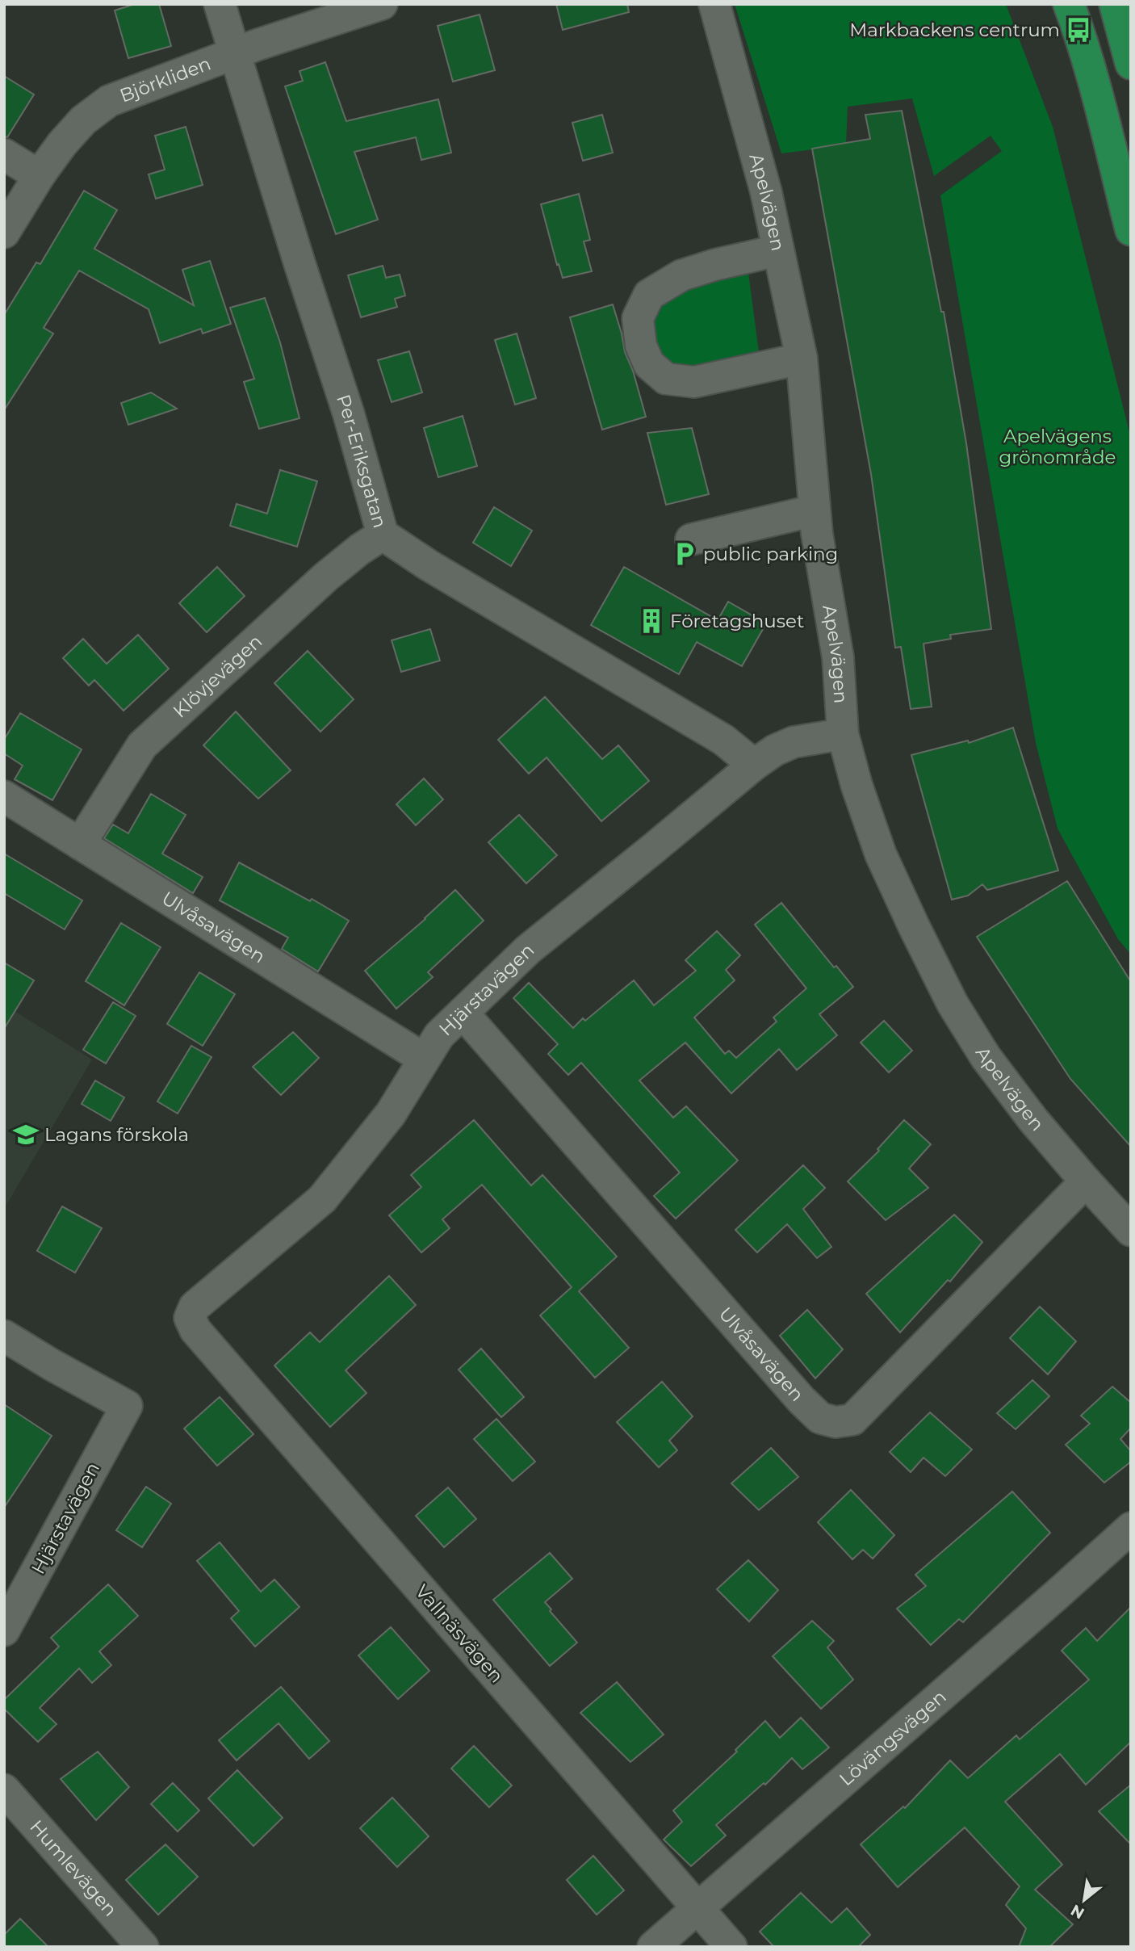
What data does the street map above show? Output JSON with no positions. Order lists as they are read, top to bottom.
{
  "streets": {
    "street": [
      "Björkliden",
      "Apelvägen",
      "Per-Eriksgatan",
      "Klövjevägen",
      "Ulvåsavägen",
      "Hjärstavägen",
      "Vallnäsvägen",
      "Lövängsvägen",
      "Humlevägen"
    ]
  },
  "crossings": [
    ["Björkliden", "Per-Eriksgatan"],
    ["Apelvägen", "Ulvåsavägen"],
    ["Apelvägen", "Hjärstavägen"],
    ["Per-Eriksgatan", "Klövjevägen"],
    ["Per-Eriksgatan", "Hjärstavägen"],
    ["Klövjevägen", "Ulvåsavägen"],
    ["Ulvåsavägen", "Hjärstavägen"],
    ["Hjärstavägen", "Vallnäsvägen"],
    ["Vallnäsvägen", "Lövängsvägen"]
  ],
  "parks": ["Apelvägens grönområde"],
  "places": {
    "bus stop": ["Markbackens centrum"],
    "parking": ["public parking"],
    "building": ["Företagshuset"],
    "school or university": ["Lagans förskola"]
  },
  "north": "bottom left"
}
